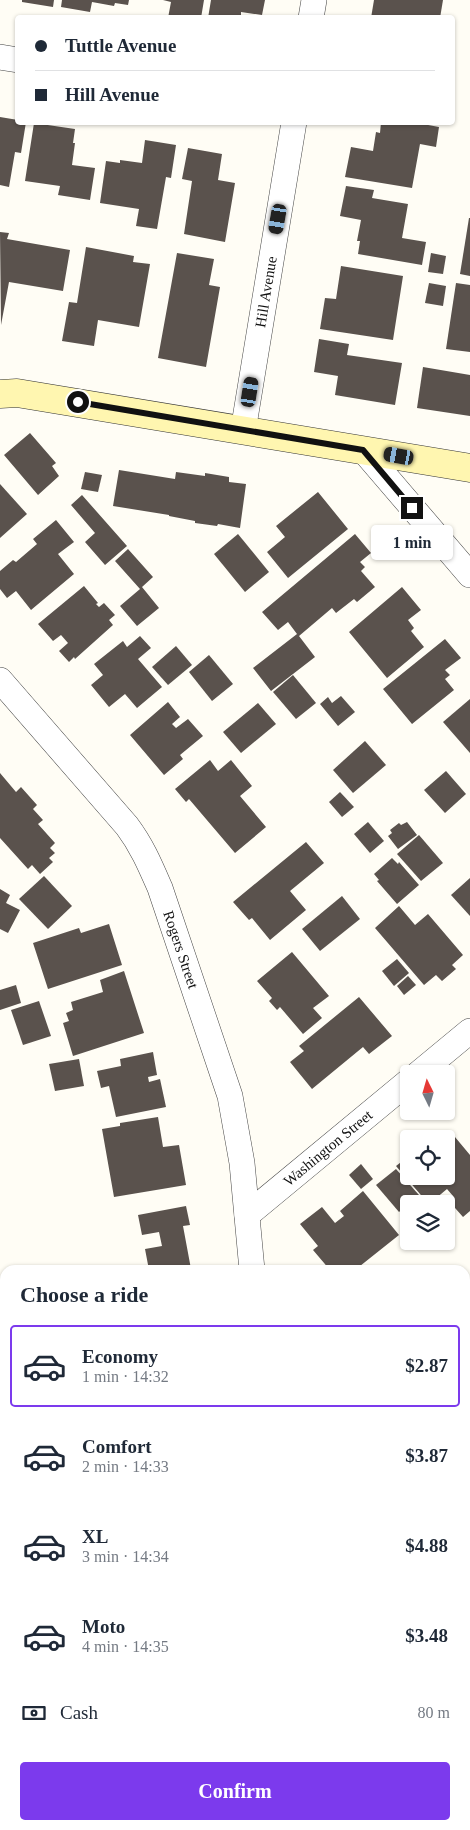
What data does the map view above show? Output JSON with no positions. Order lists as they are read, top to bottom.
{
  "streets": {
    "street": ["Hill Avenue", "Rogers Street", "Washington Street"]
  },
  "crossings": [
    ["Rogers Street", "Washington Street"]
  ],
  "north": "top",
  "page": {
    "banner": ["Tuttle Avenue", "Hill Avenue"],
    "bubble": "1 min",
    "heading": "Choose a ride",
    "list": [
      {
        "name": "Economy",
        "note": "1 min · 14:32",
        "value": "$2.87"
      },
      {
        "name": "Comfort",
        "note": "2 min · 14:33",
        "value": "$3.87"
      },
      {
        "name": "XL",
        "note": "3 min · 14:34",
        "value": "$4.88"
      },
      {
        "name": "Moto",
        "note": "4 min · 14:35",
        "value": "$3.48"
      }
    ],
    "pay": ["Cash", "80 m"],
    "buttons": "Confirm"
  }
}
